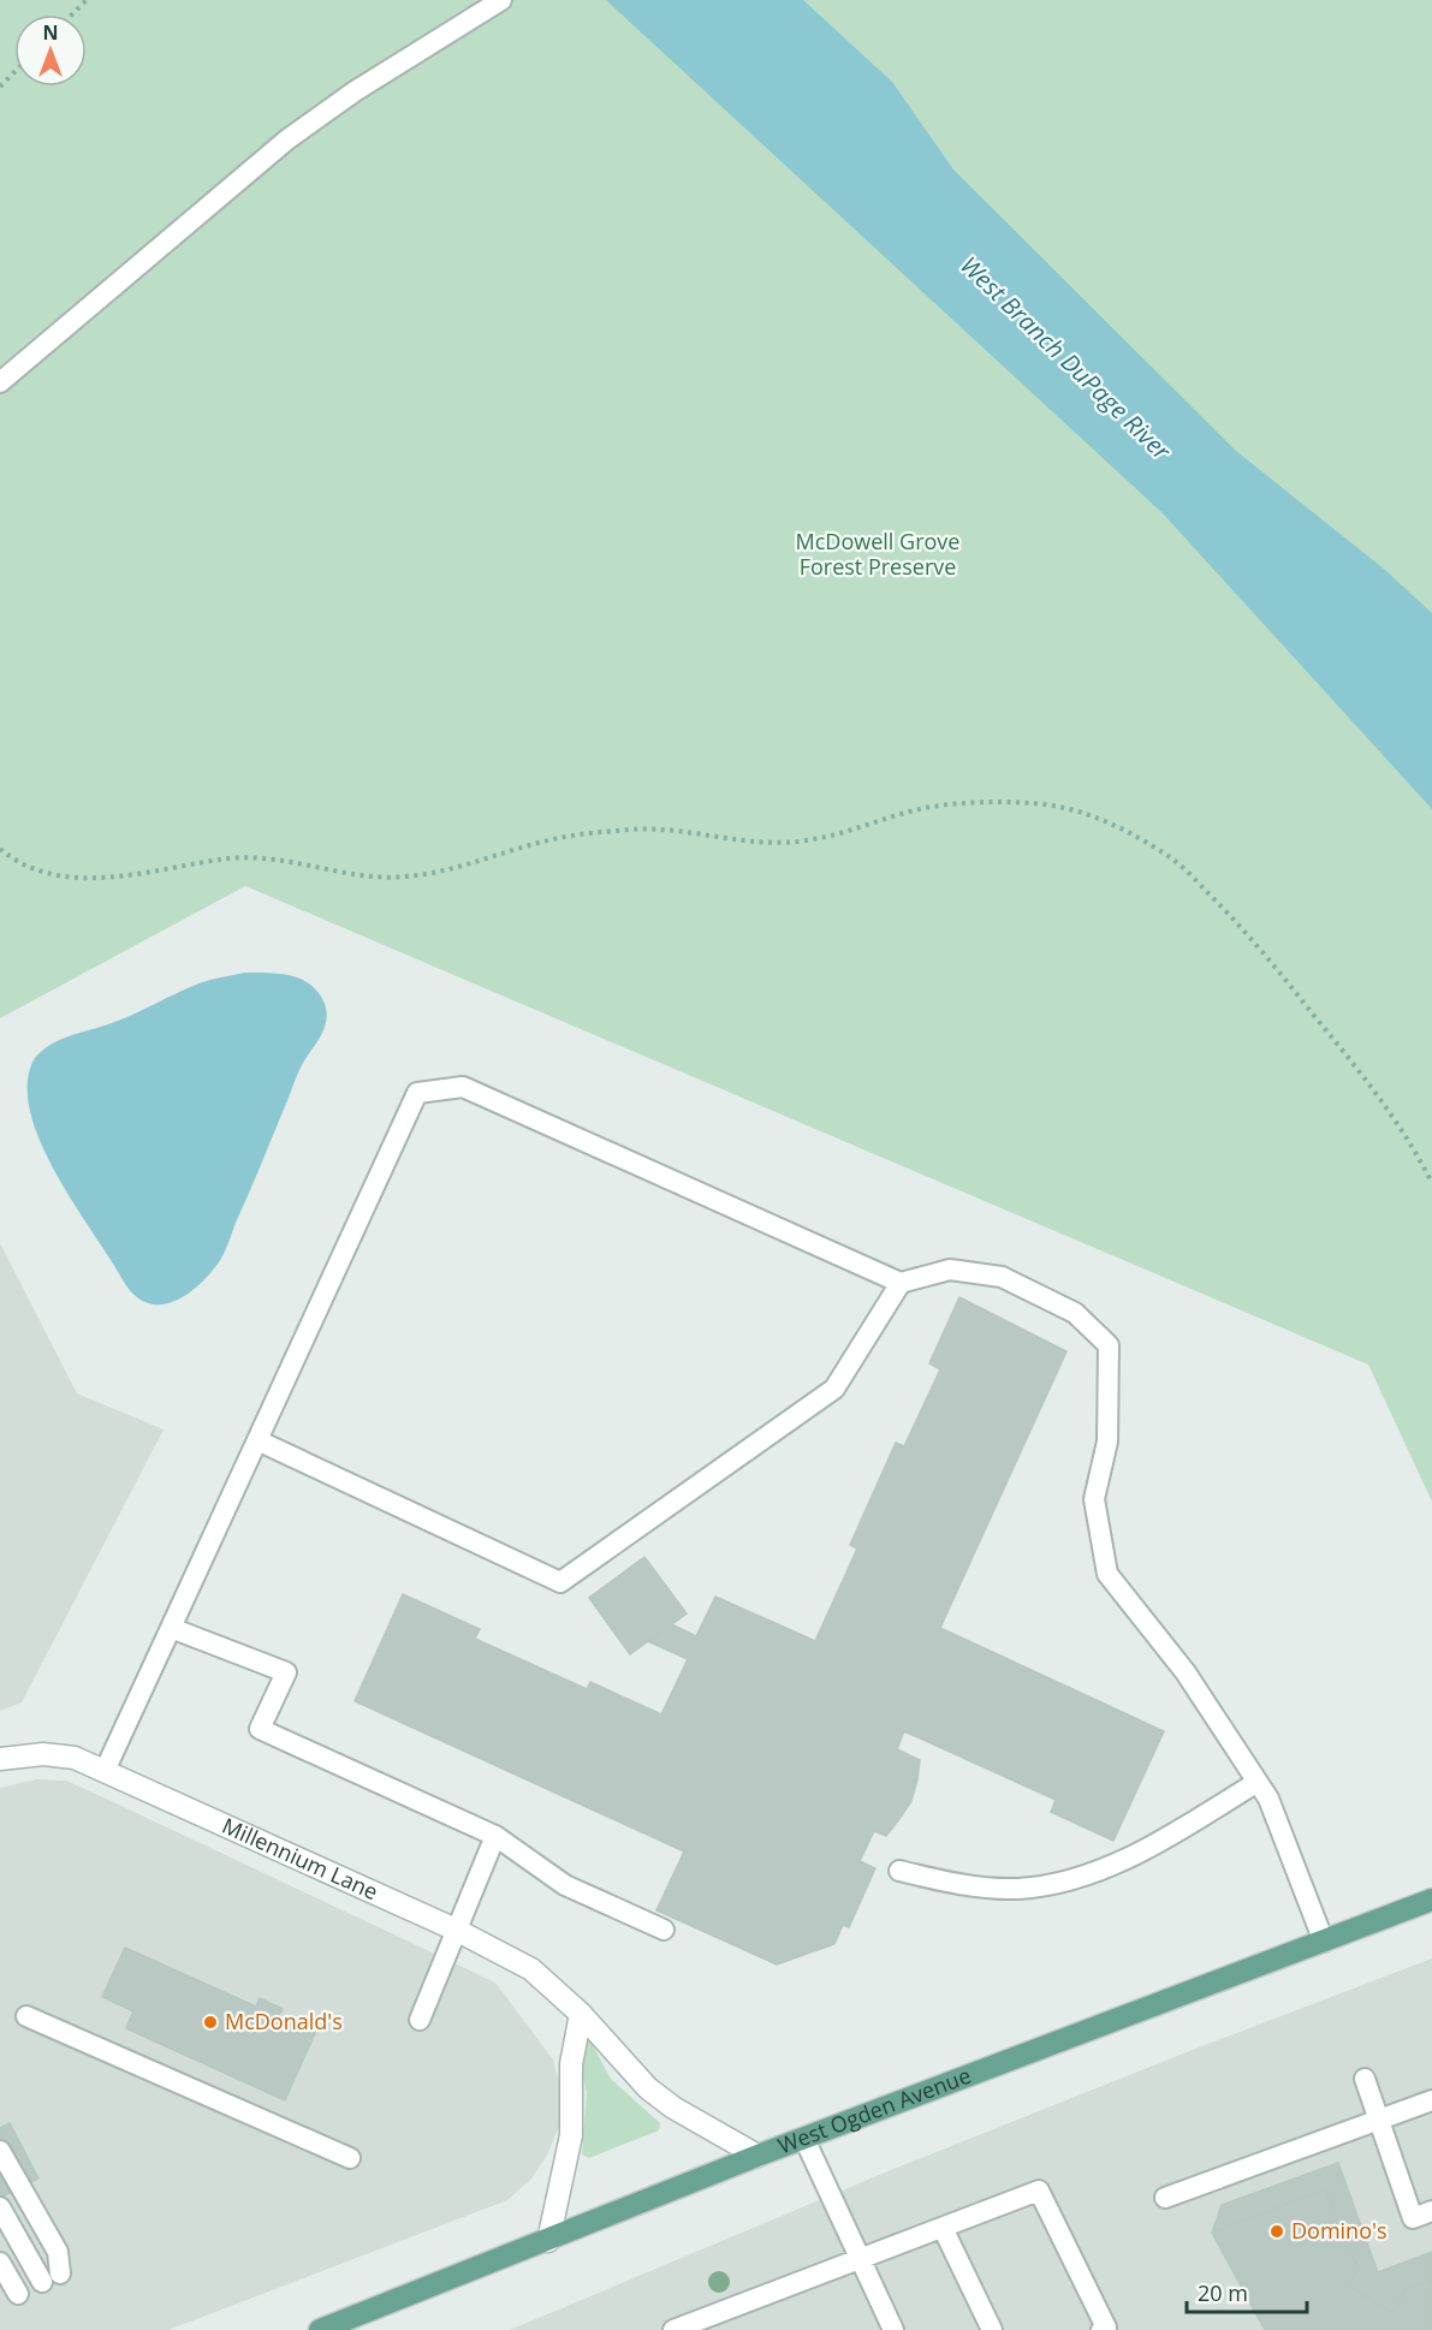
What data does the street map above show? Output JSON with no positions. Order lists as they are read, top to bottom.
{
  "streets": {
    "main road": ["West Ogden Avenue"],
    "street": ["Millennium Lane"]
  },
  "crossings": [
    ["Millennium Lane", "West Ogden Avenue"]
  ],
  "water": ["West Branch DuPage River"],
  "parks": ["McDowell Grove Forest Preserve"],
  "places": ["McDonald's", "Domino's"],
  "scale_bar": "20 m",
  "north": "top"
}
